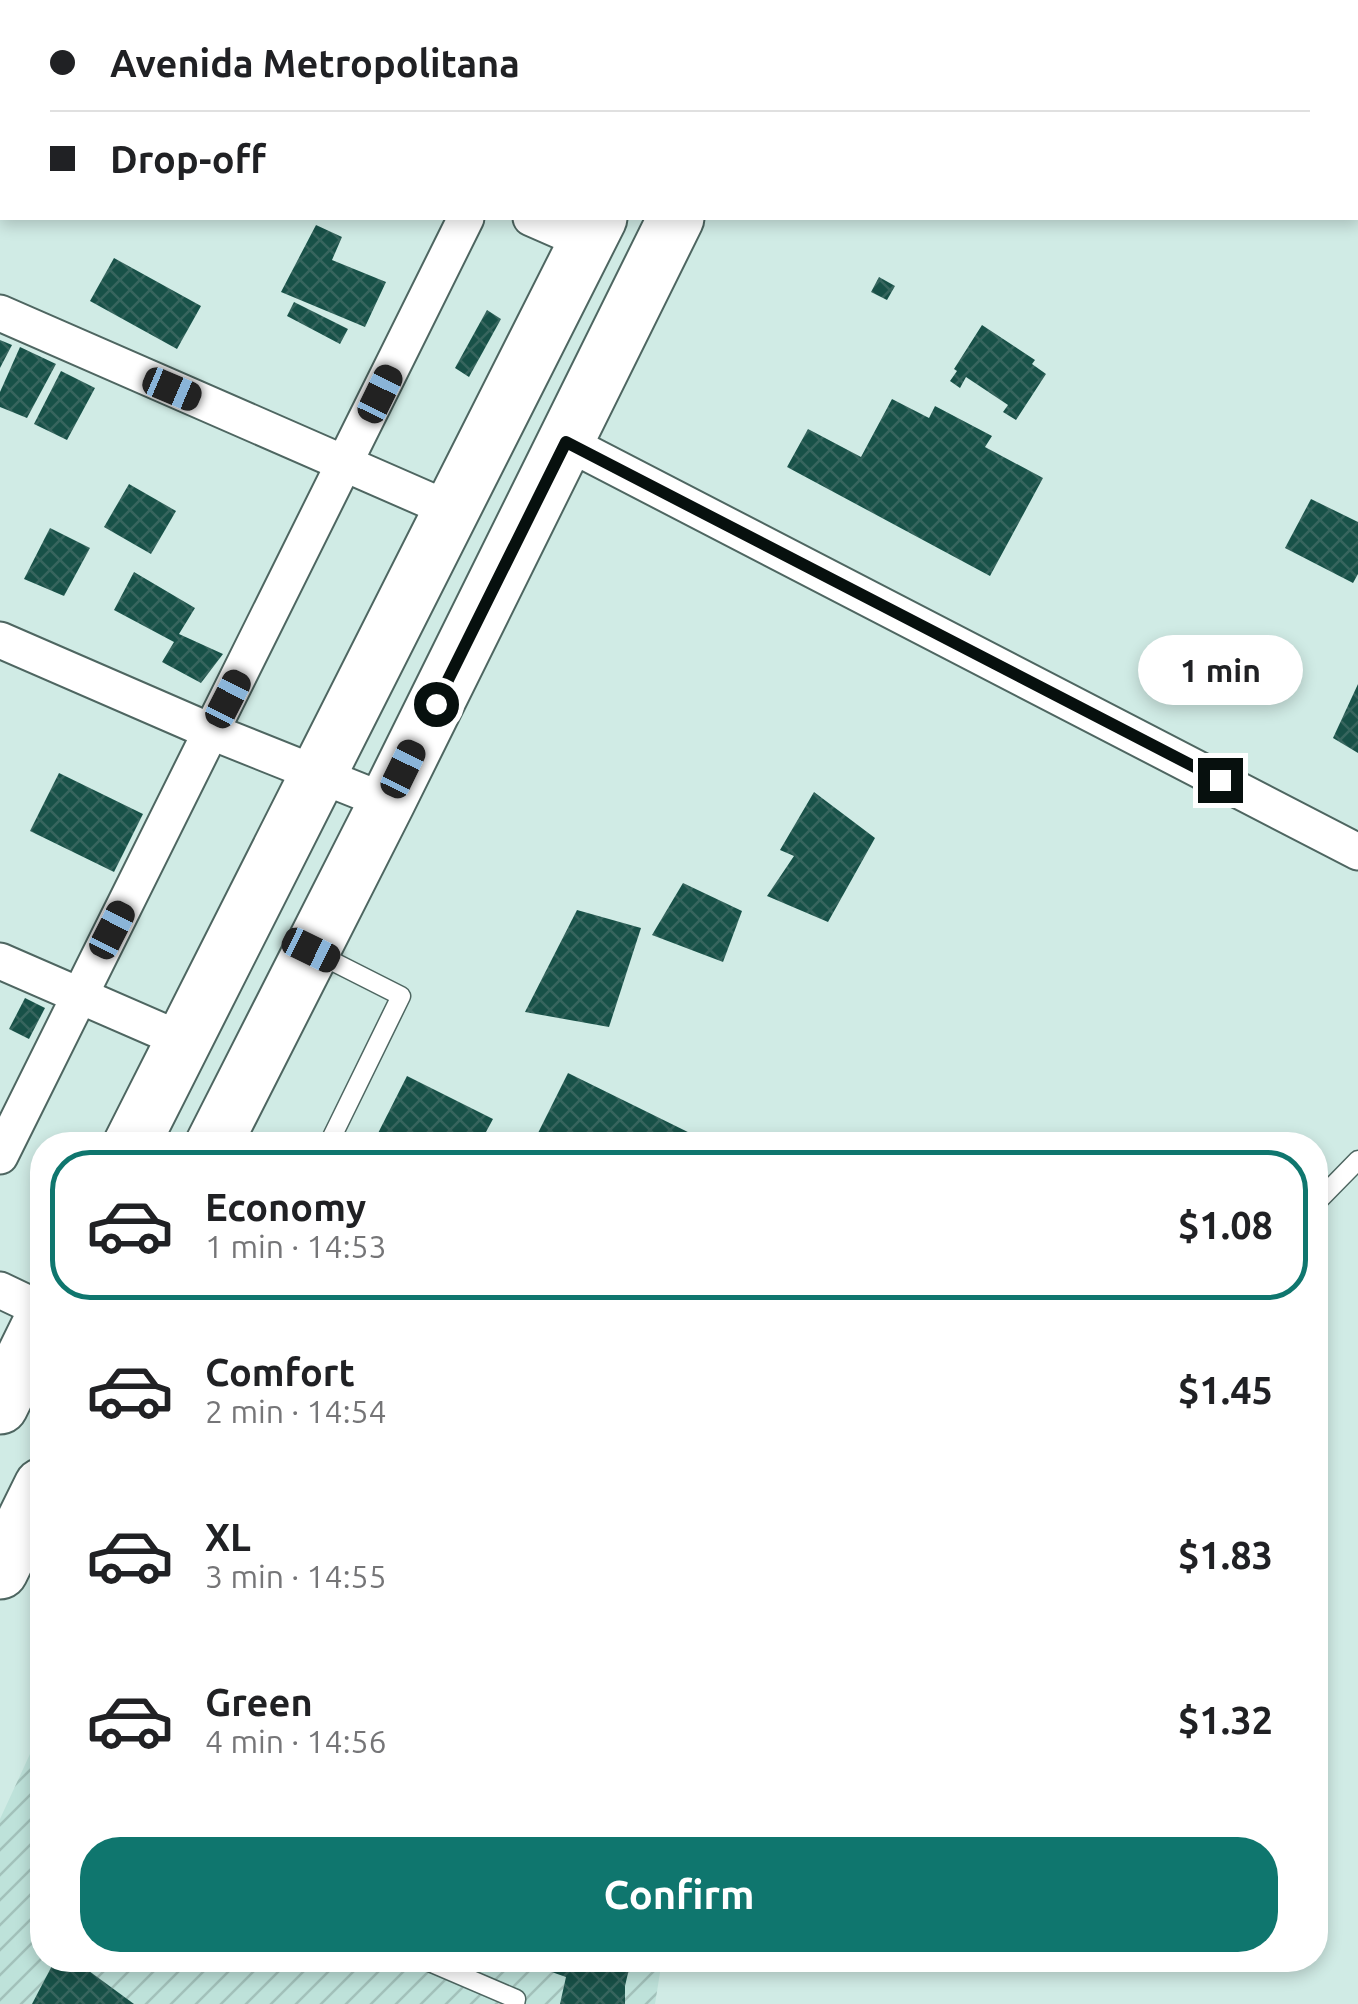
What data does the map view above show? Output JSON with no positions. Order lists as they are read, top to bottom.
{
  "page": {
    "banner": ["Avenida Metropolitana", "Drop-off"],
    "bubble": "1 min",
    "list": [
      {
        "name": "Economy",
        "note": "1 min · 14:53",
        "value": "$1.08"
      },
      {
        "name": "Comfort",
        "note": "2 min · 14:54",
        "value": "$1.45"
      },
      {
        "name": "XL",
        "note": "3 min · 14:55",
        "value": "$1.83"
      },
      {
        "name": "Green",
        "note": "4 min · 14:56",
        "value": "$1.32"
      }
    ],
    "buttons": "Confirm"
  }
}
